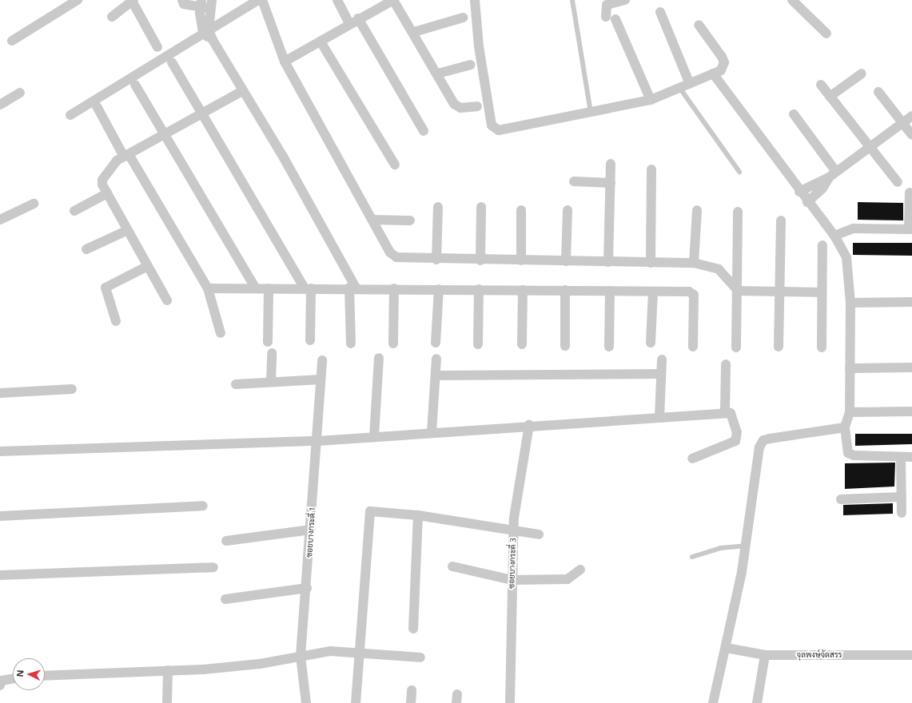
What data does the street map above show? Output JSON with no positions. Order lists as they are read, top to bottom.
{
  "streets": {
    "street": ["ซอยบางกระดี่ 1", "ซอยบางกระดี่ 3", "จุลพงษ์จัดสรร"]
  },
  "north": "left"
}
